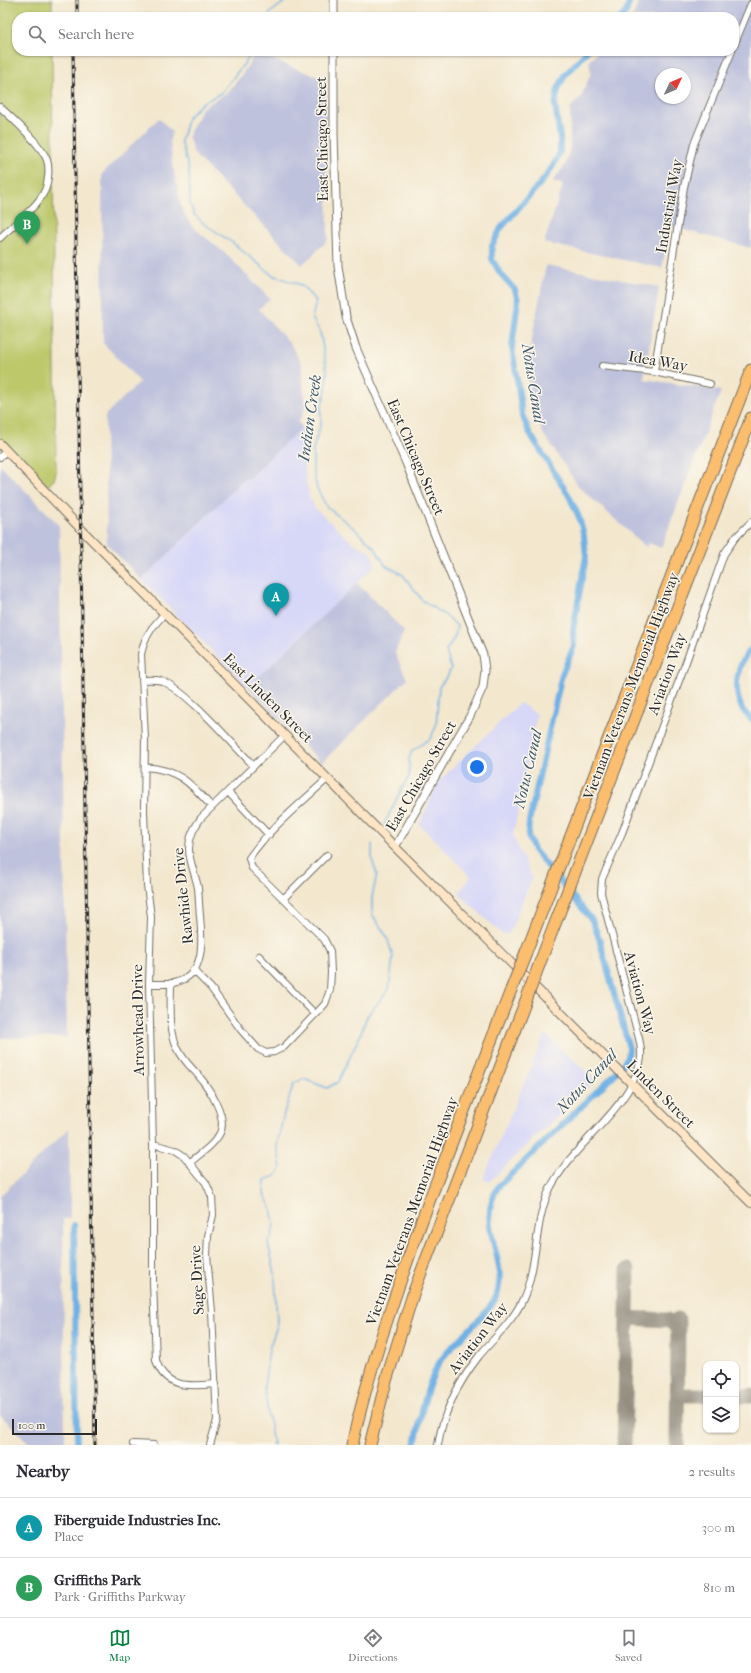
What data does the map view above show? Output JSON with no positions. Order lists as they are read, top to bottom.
{
  "streets": {
    "highway": ["Vietnam Veterans Memorial Highway"],
    "main road": ["East Linden Street", "Linden Street"],
    "street": [
      "East Chicago Street",
      "Industrial Way",
      "Idea Way",
      "Aviation Way",
      "Rawhide Drive",
      "Arrowhead Drive",
      "Sage Drive"
    ]
  },
  "crossings": [
    ["East Chicago Street", "East Linden Street"],
    ["Industrial Way", "Idea Way"],
    ["Aviation Way", "Linden Street"],
    ["East Linden Street", "Rawhide Drive"],
    ["East Linden Street", "Arrowhead Drive"],
    ["East Linden Street", "Linden Street"],
    ["Rawhide Drive", "Arrowhead Drive"],
    ["Arrowhead Drive", "Sage Drive"]
  ],
  "water": ["Notus Canal", "Indian Creek"],
  "scale_bar": "100 m",
  "north": "top right",
  "page": {
    "search": "Search here",
    "pins": ["B", "A"],
    "scale": "100 m",
    "heading": ["Nearby", "2 results"],
    "list": [
      {
        "mark": "A",
        "name": "Fiberguide Industries Inc.",
        "note": "Place",
        "value": "300 m"
      },
      {
        "mark": "B",
        "name": "Griffiths Park",
        "note": "Park · Griffiths Parkway",
        "value": "810 m"
      }
    ],
    "nav": ["Map", "Directions", "Saved"]
  }
}
